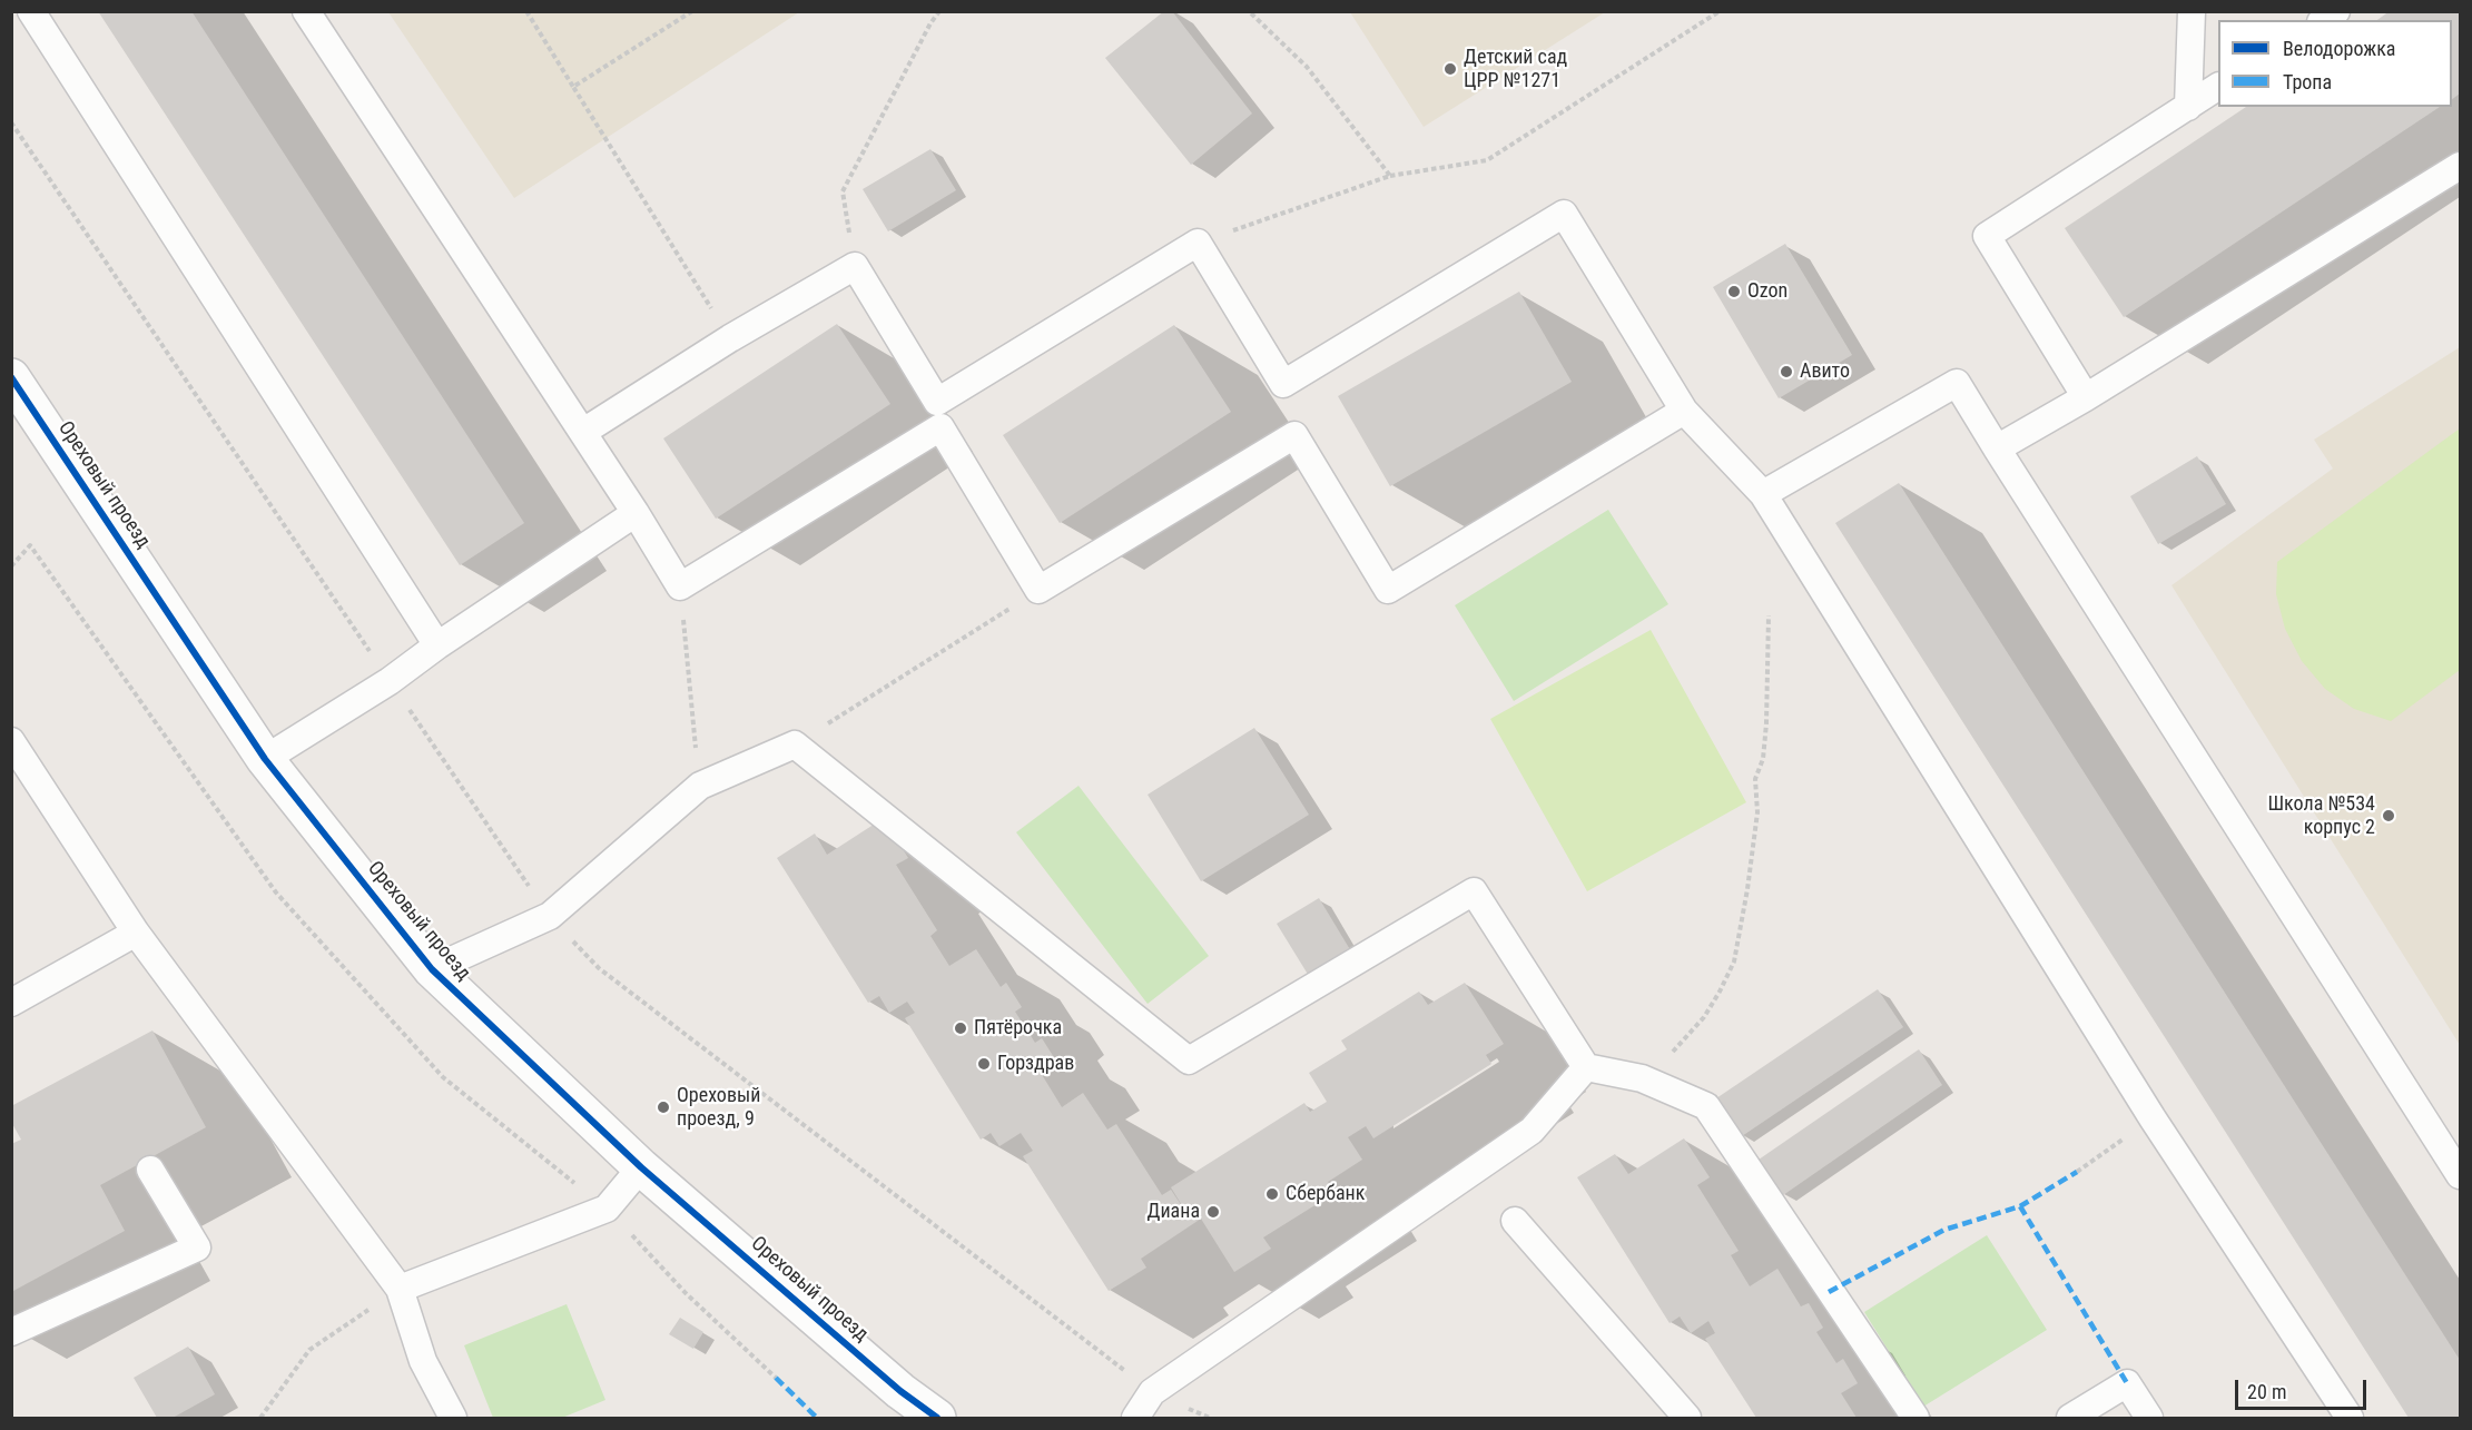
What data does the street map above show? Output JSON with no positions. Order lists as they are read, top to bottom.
{
  "streets": {
    "street": ["Ореховый проезд"]
  },
  "places": [
    "Детский сад ЦРР №1271",
    "Ozon",
    "Авито",
    "Школа №534 корпус 2",
    "Пятёрочка",
    "Горздрав",
    "Ореховый проезд, 9",
    "Сбербанк",
    "Диана"
  ],
  "legend": ["Велодорожка", "Тропа"],
  "scale_bar": "20 m"
}
